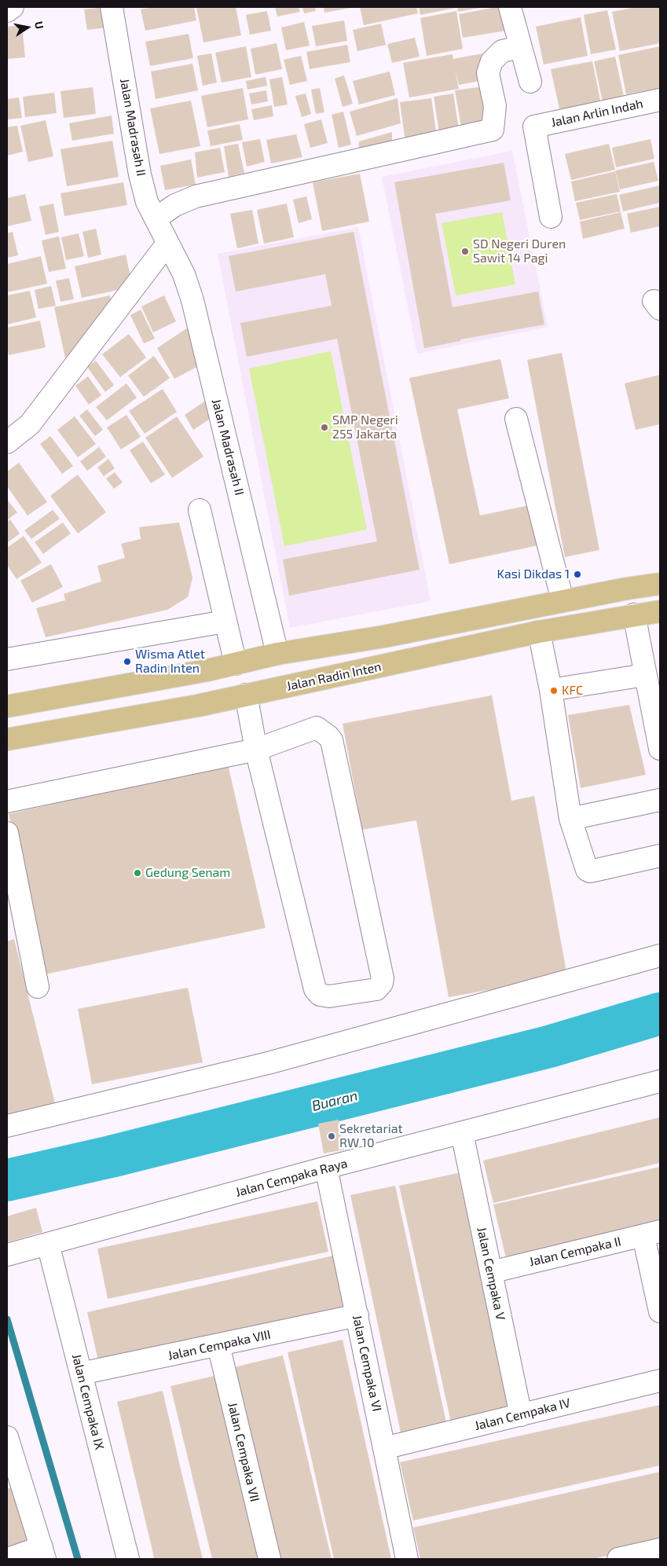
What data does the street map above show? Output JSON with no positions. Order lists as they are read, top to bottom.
{
  "streets": {
    "main road": ["Jalan Radin Inten"],
    "street": [
      "Jalan Arlin Indah",
      "Jalan Madrasah II",
      "Jalan Cempaka Raya",
      "Jalan Cempaka II",
      "Jalan Cempaka V",
      "Jalan Cempaka VIII",
      "Jalan Cempaka VI",
      "Jalan Cempaka IX",
      "Jalan Cempaka IV",
      "Jalan Cempaka VII"
    ]
  },
  "crossings": [
    ["Jalan Cempaka Raya", "Jalan Cempaka V"],
    ["Jalan Cempaka Raya", "Jalan Cempaka VI"],
    ["Jalan Cempaka Raya", "Jalan Cempaka IX"],
    ["Jalan Cempaka II", "Jalan Cempaka V"],
    ["Jalan Cempaka V", "Jalan Cempaka IV"],
    ["Jalan Cempaka VIII", "Jalan Cempaka VI"],
    ["Jalan Cempaka VIII", "Jalan Cempaka IX"],
    ["Jalan Cempaka VIII", "Jalan Cempaka VII"],
    ["Jalan Cempaka VI", "Jalan Cempaka IV"]
  ],
  "water": ["Buaran"],
  "places": [
    "SD Negeri Duren Sawit 14 Pagi",
    "SMP Negeri 255 Jakarta",
    "Kasi Dikdas 1",
    "Wisma Atlet Radin Inten",
    "KFC",
    "Gedung Senam",
    "Sekretariat RW 10"
  ],
  "north": "right"
}
